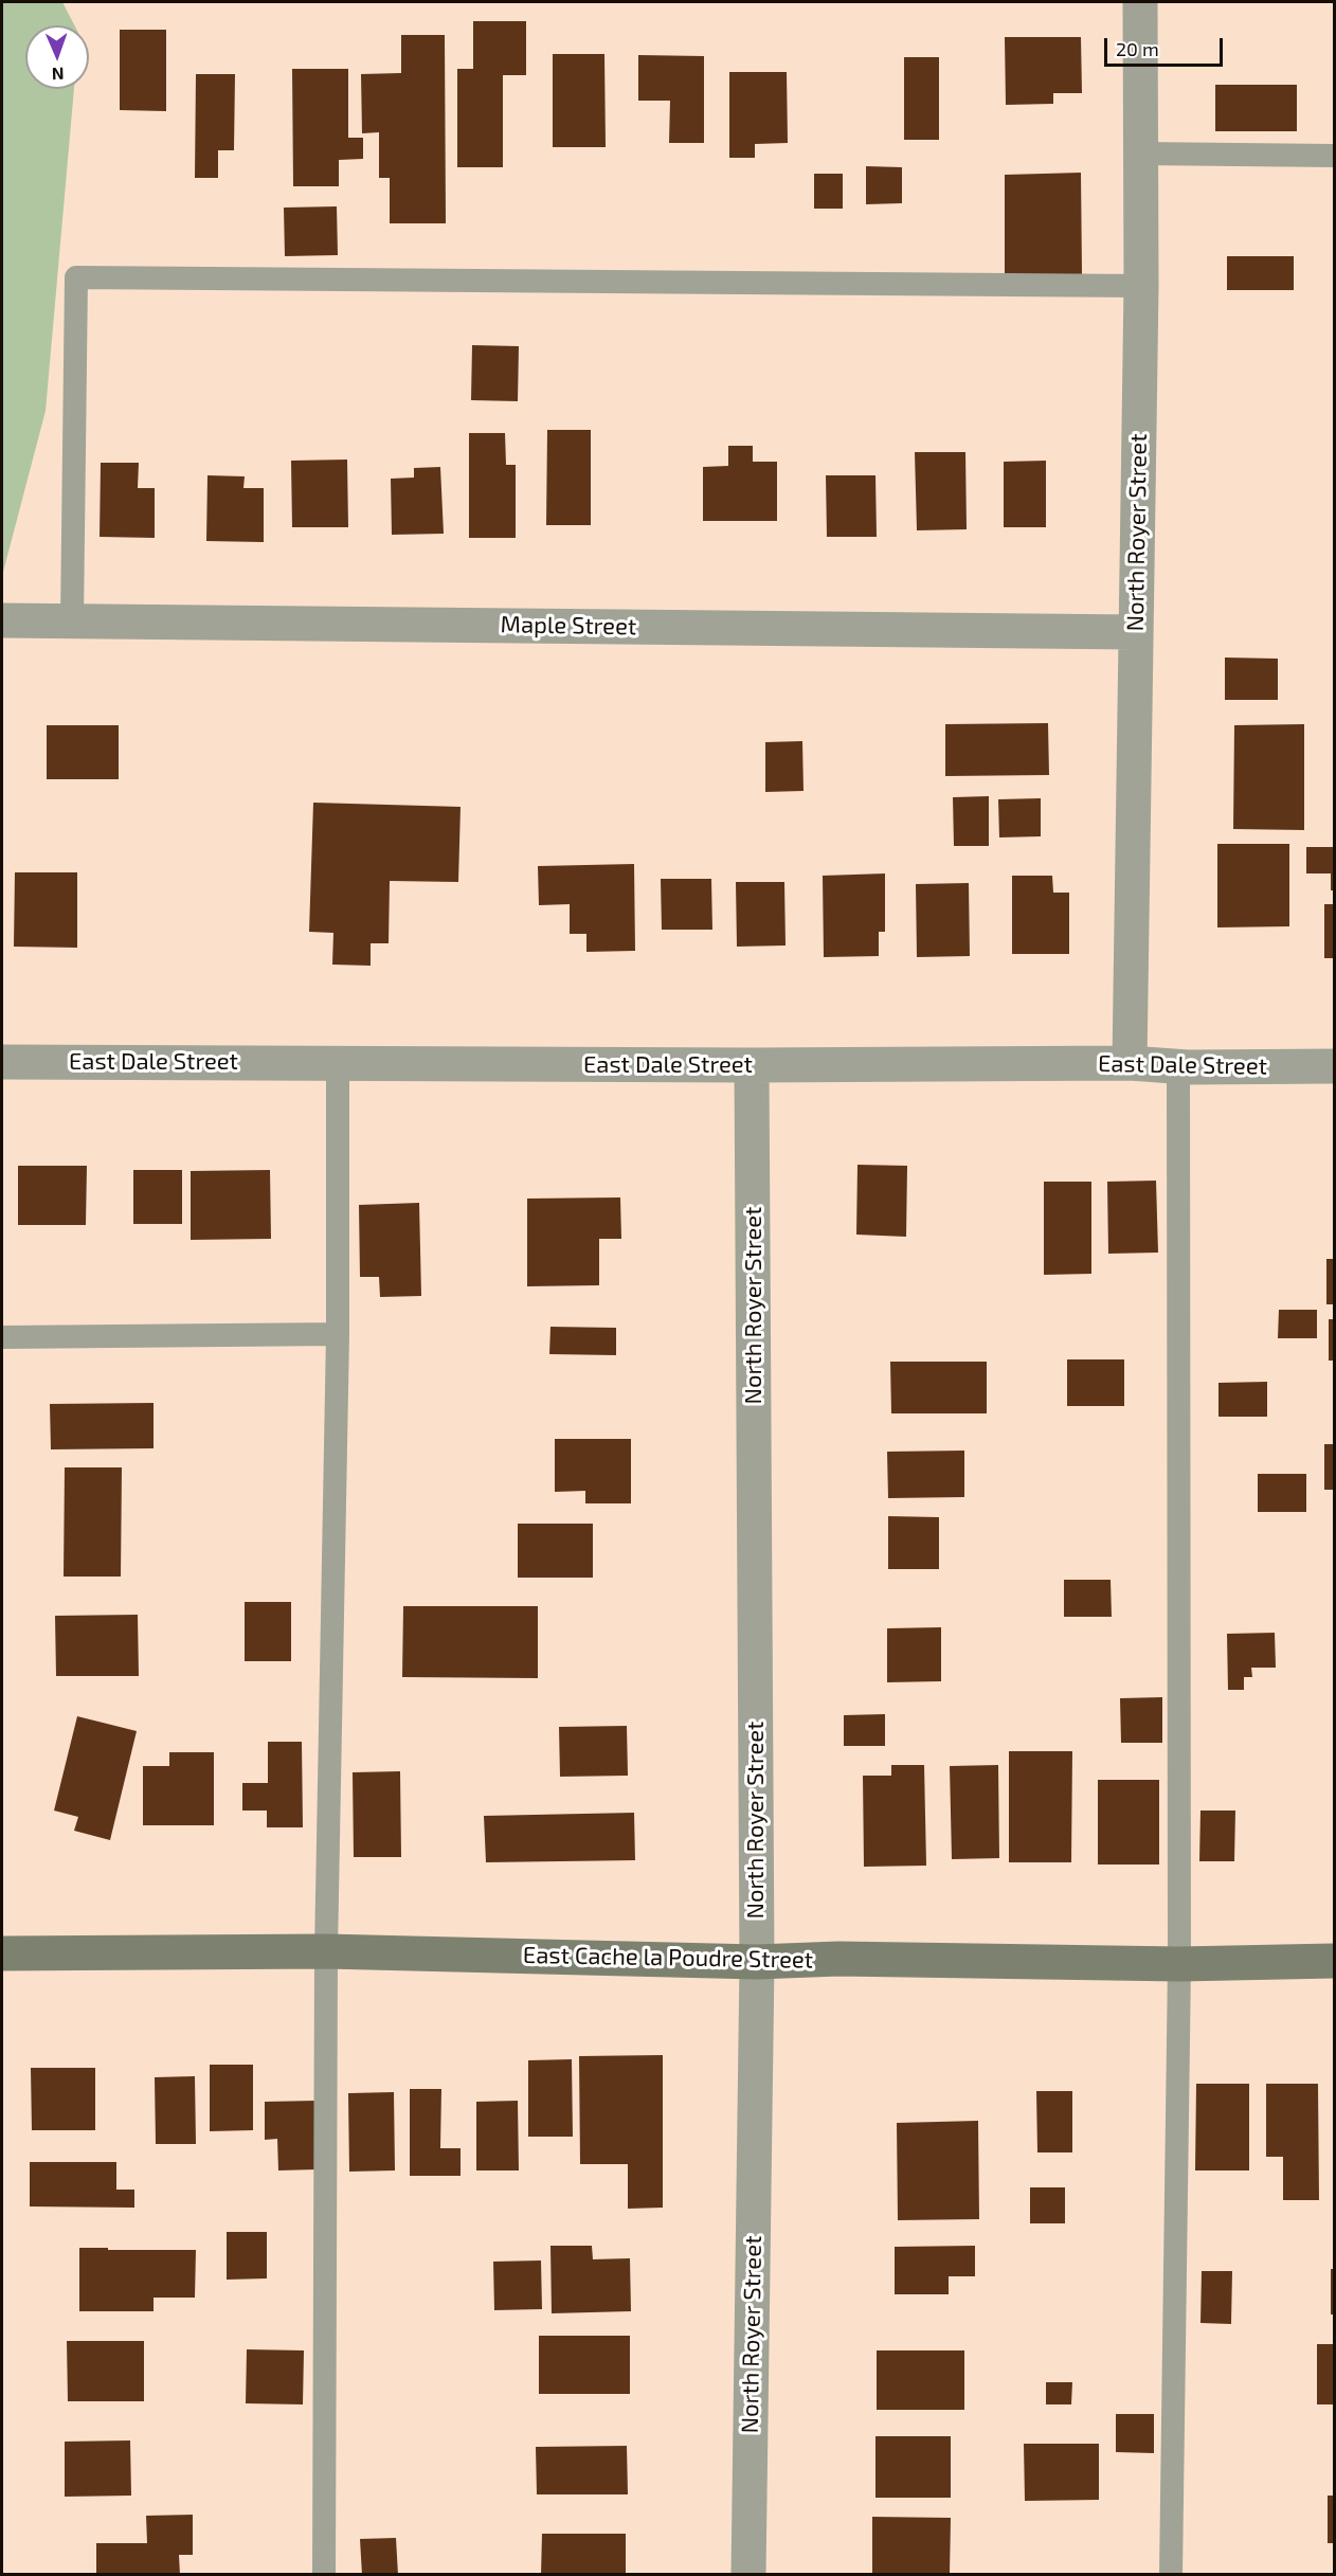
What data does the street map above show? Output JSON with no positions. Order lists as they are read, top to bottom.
{
  "streets": {
    "street": [
      "North Royer Street",
      "Maple Street",
      "East Dale Street",
      "East Cache la Poudre Street"
    ]
  },
  "crossings": [
    ["North Royer Street", "Maple Street"],
    ["North Royer Street", "East Dale Street"],
    ["North Royer Street", "East Cache la Poudre Street"]
  ],
  "scale_bar": "20 m",
  "north": "bottom"
}
